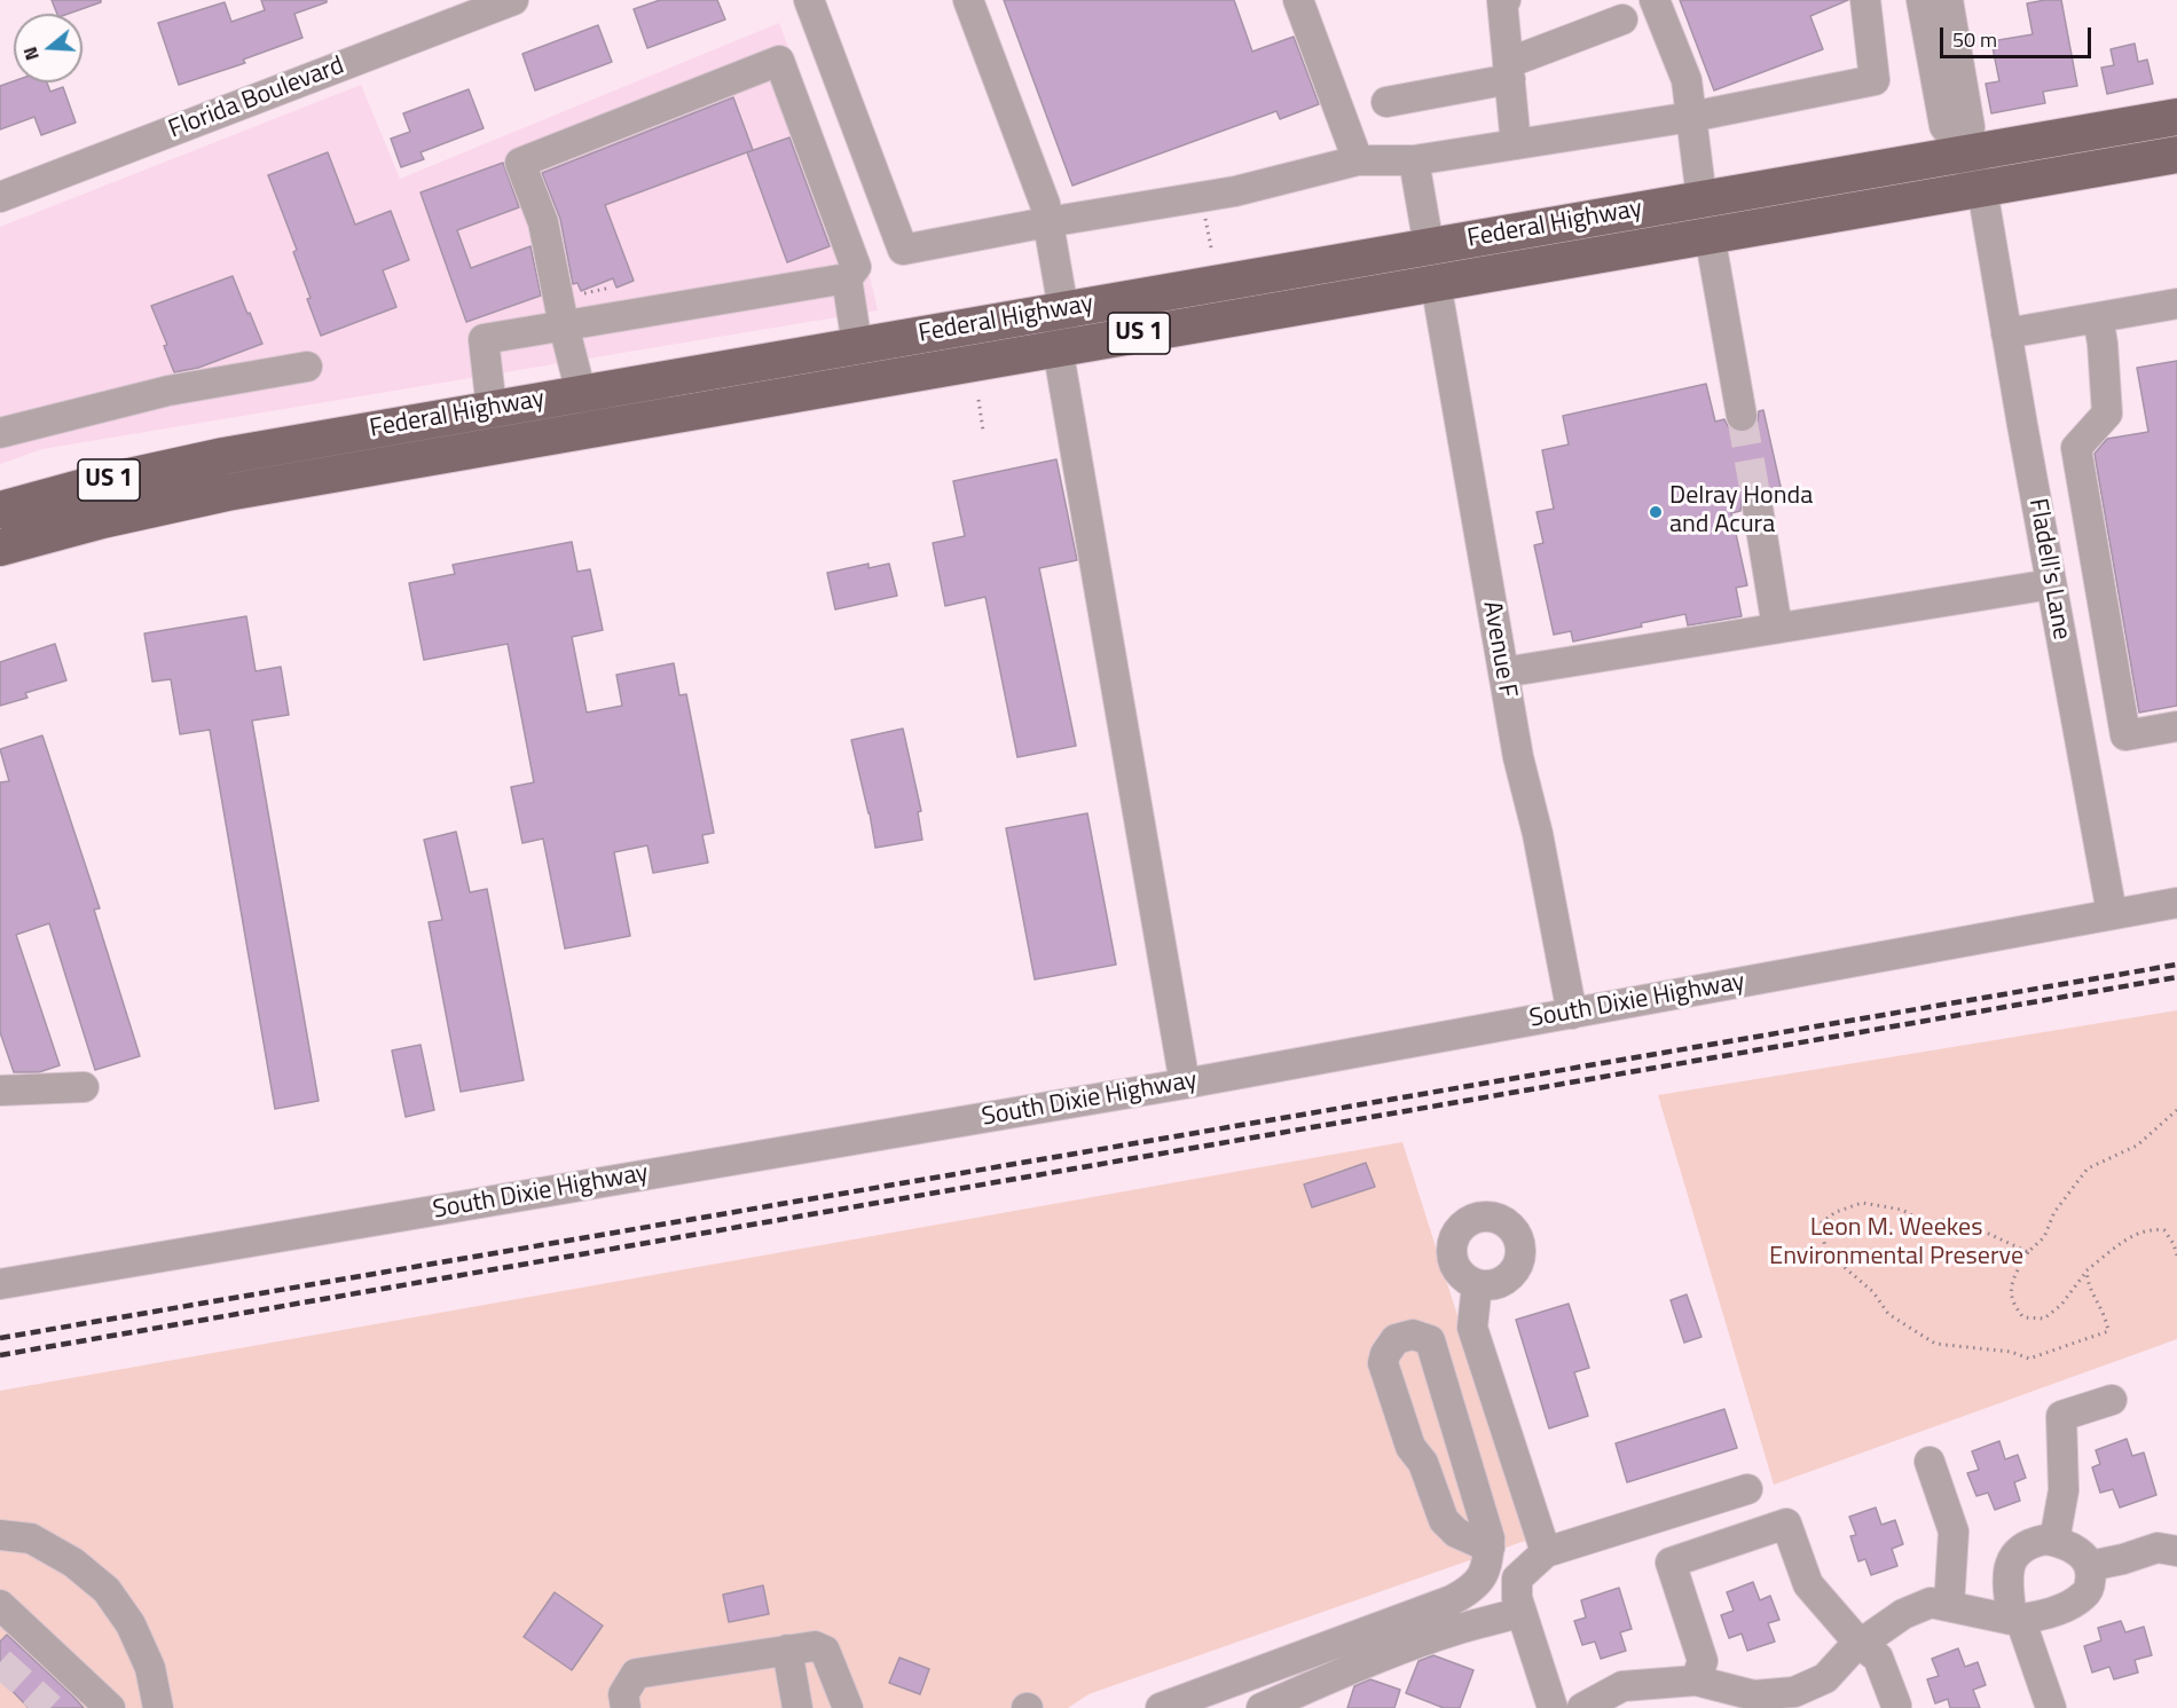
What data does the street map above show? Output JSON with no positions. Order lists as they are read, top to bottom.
{
  "streets": {
    "main road": ["Federal Highway", "US 1"],
    "street": [
      "Florida Boulevard",
      "Fladell's Lane",
      "Avenue F",
      "South Dixie Highway"
    ]
  },
  "crossings": [
    ["Federal Highway", "Fladell's Lane"],
    ["Federal Highway", "Avenue F"],
    ["Fladell's Lane", "South Dixie Highway"],
    ["Avenue F", "South Dixie Highway"]
  ],
  "parks": ["Leon M. Weekes Environmental Preserve"],
  "places": ["Delray Honda and Acura"],
  "scale_bar": "50 m",
  "north": "left"
}
